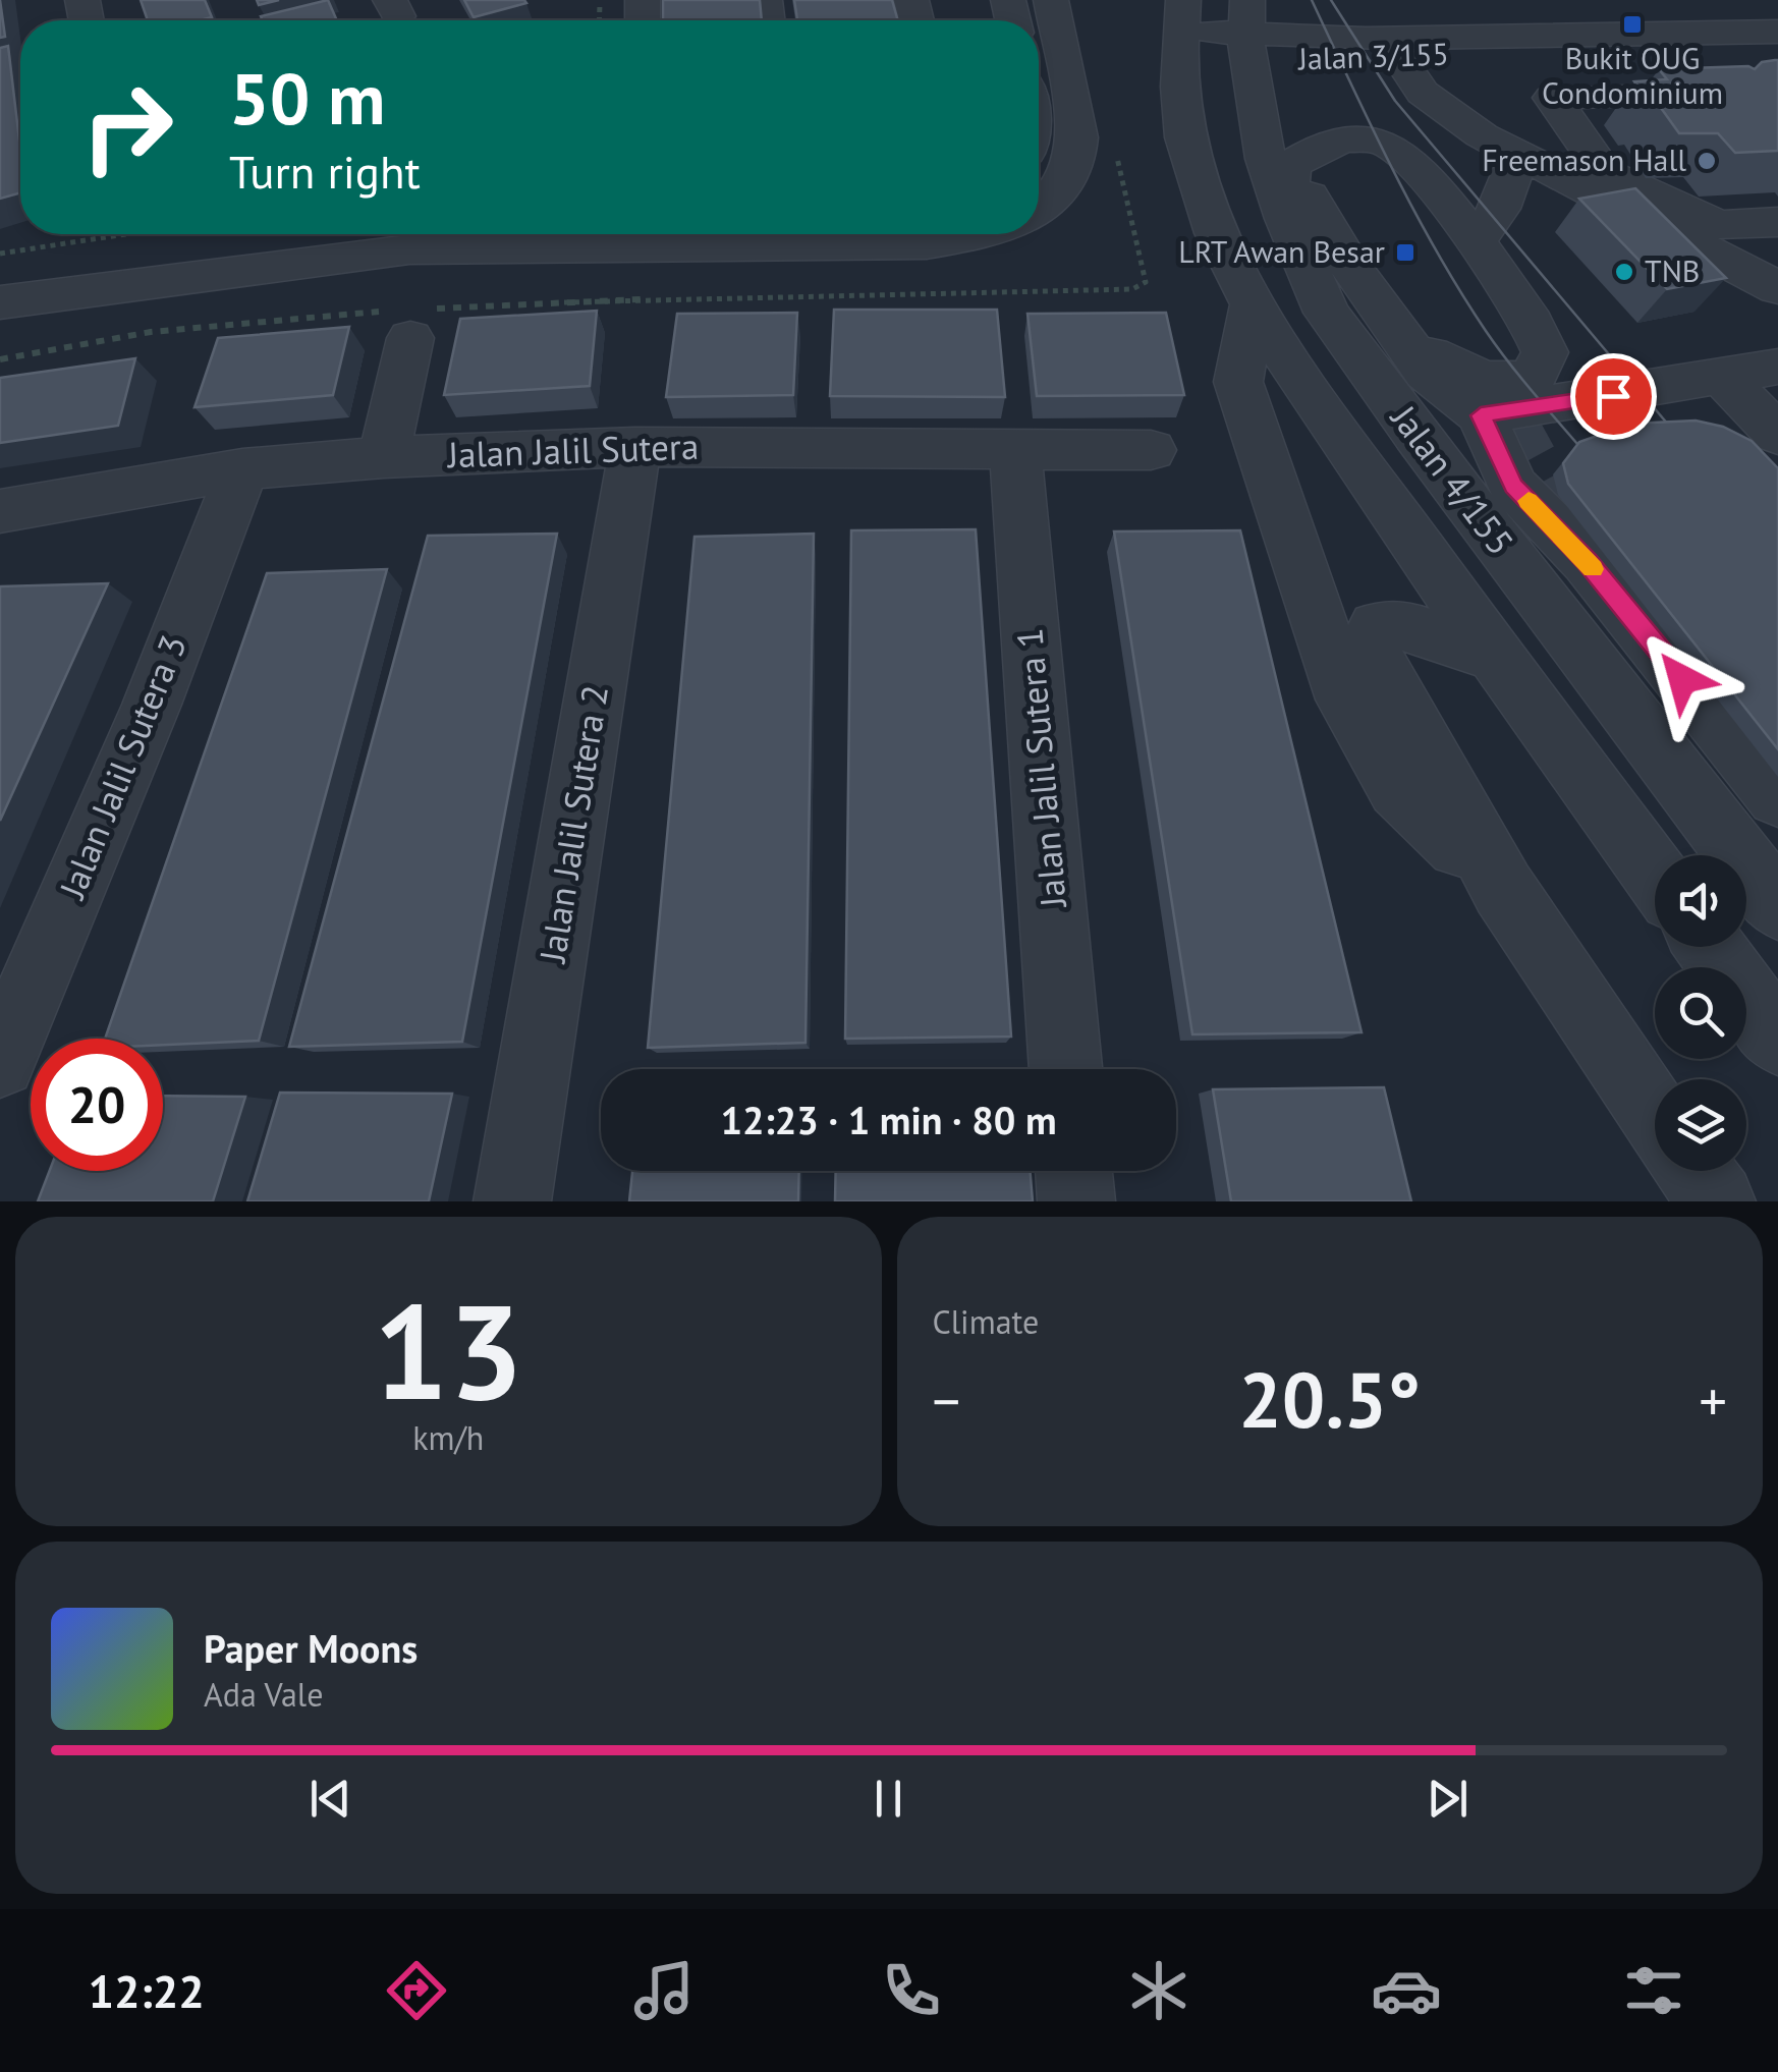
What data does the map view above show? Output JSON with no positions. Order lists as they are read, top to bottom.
{
  "streets": {
    "street": [
      "Jalan 3/155",
      "Jalan Jalil Sutera",
      "Jalan 4/155",
      "Jalan Jalil Sutera 3",
      "Jalan Jalil Sutera 1",
      "Jalan Jalil Sutera 2"
    ]
  },
  "crossings": [
    ["Jalan 3/155", "Jalan 4/155"],
    ["Jalan Jalil Sutera", "Jalan Jalil Sutera 3"],
    ["Jalan Jalil Sutera", "Jalan Jalil Sutera 1"],
    ["Jalan Jalil Sutera", "Jalan Jalil Sutera 2"]
  ],
  "places": {
    "transit": ["Bukit OUG Condominium", "LRT Awan Besar"],
    "other": ["Freemason Hall", "TNB"]
  },
  "page": {
    "turn": ["50 m", "Turn right"],
    "limit": "20",
    "trip": "12:23 · 1 min · 80 m",
    "tile": [
      ["13", "km/h"],
      "Climate"
    ],
    "heat": ["−", "20.5°", "+"],
    "song": ["Paper Moons", "Ada Vale"],
    "tabs": "12:22"
  }
}
